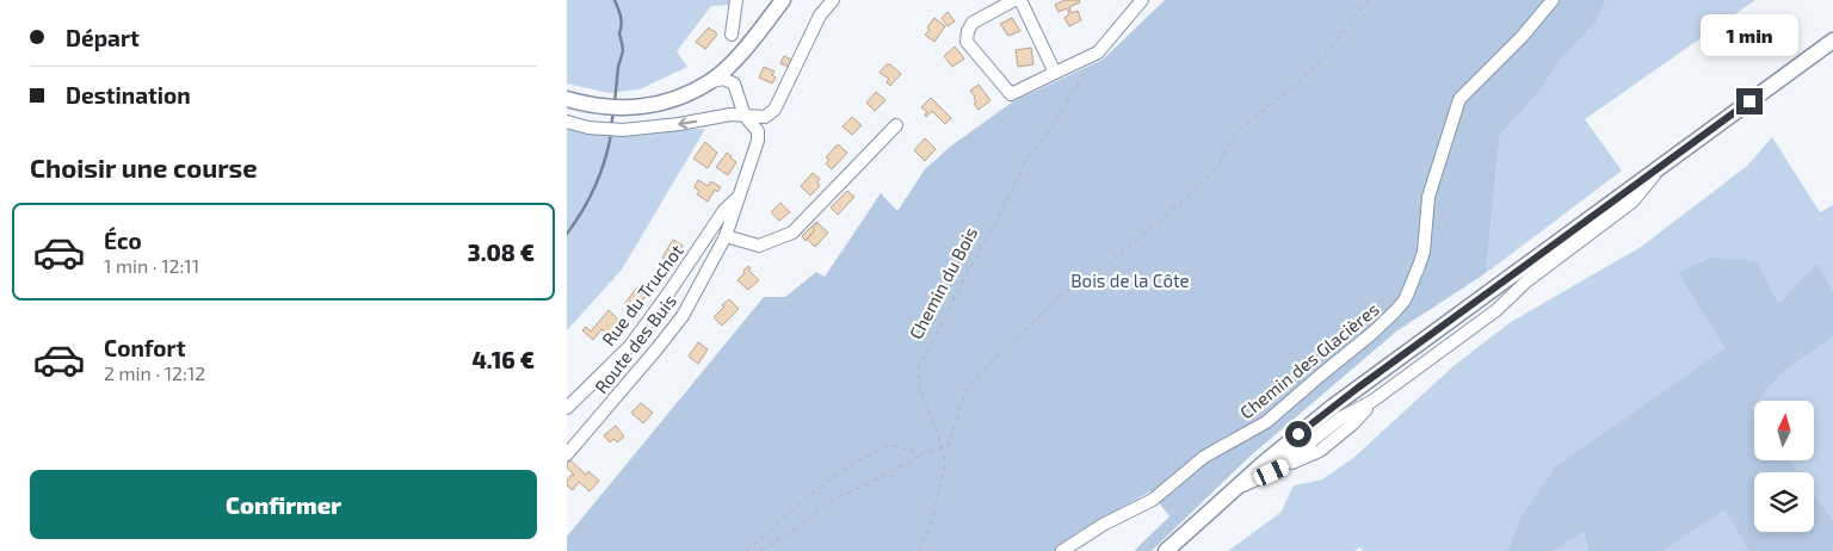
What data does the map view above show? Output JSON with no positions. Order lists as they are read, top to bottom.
{
  "streets": {
    "street": ["Rue du Truchot", "Route des Buis", "Chemin des Glacières"],
    "path": ["Chemin du Bois"]
  },
  "crossings": [
    ["Rue du Truchot", "Route des Buis"]
  ],
  "parks": ["Bois de la Côte"],
  "north": "top",
  "page": {
    "banner": ["Départ", "Destination"],
    "bubble": "1 min",
    "heading": "Choisir une course",
    "list": [
      {
        "name": "Éco",
        "note": "1 min · 12:11",
        "value": "3.08 €"
      },
      {
        "name": "Confort",
        "note": "2 min · 12:12",
        "value": "4.16 €"
      }
    ],
    "buttons": "Confirmer"
  }
}
